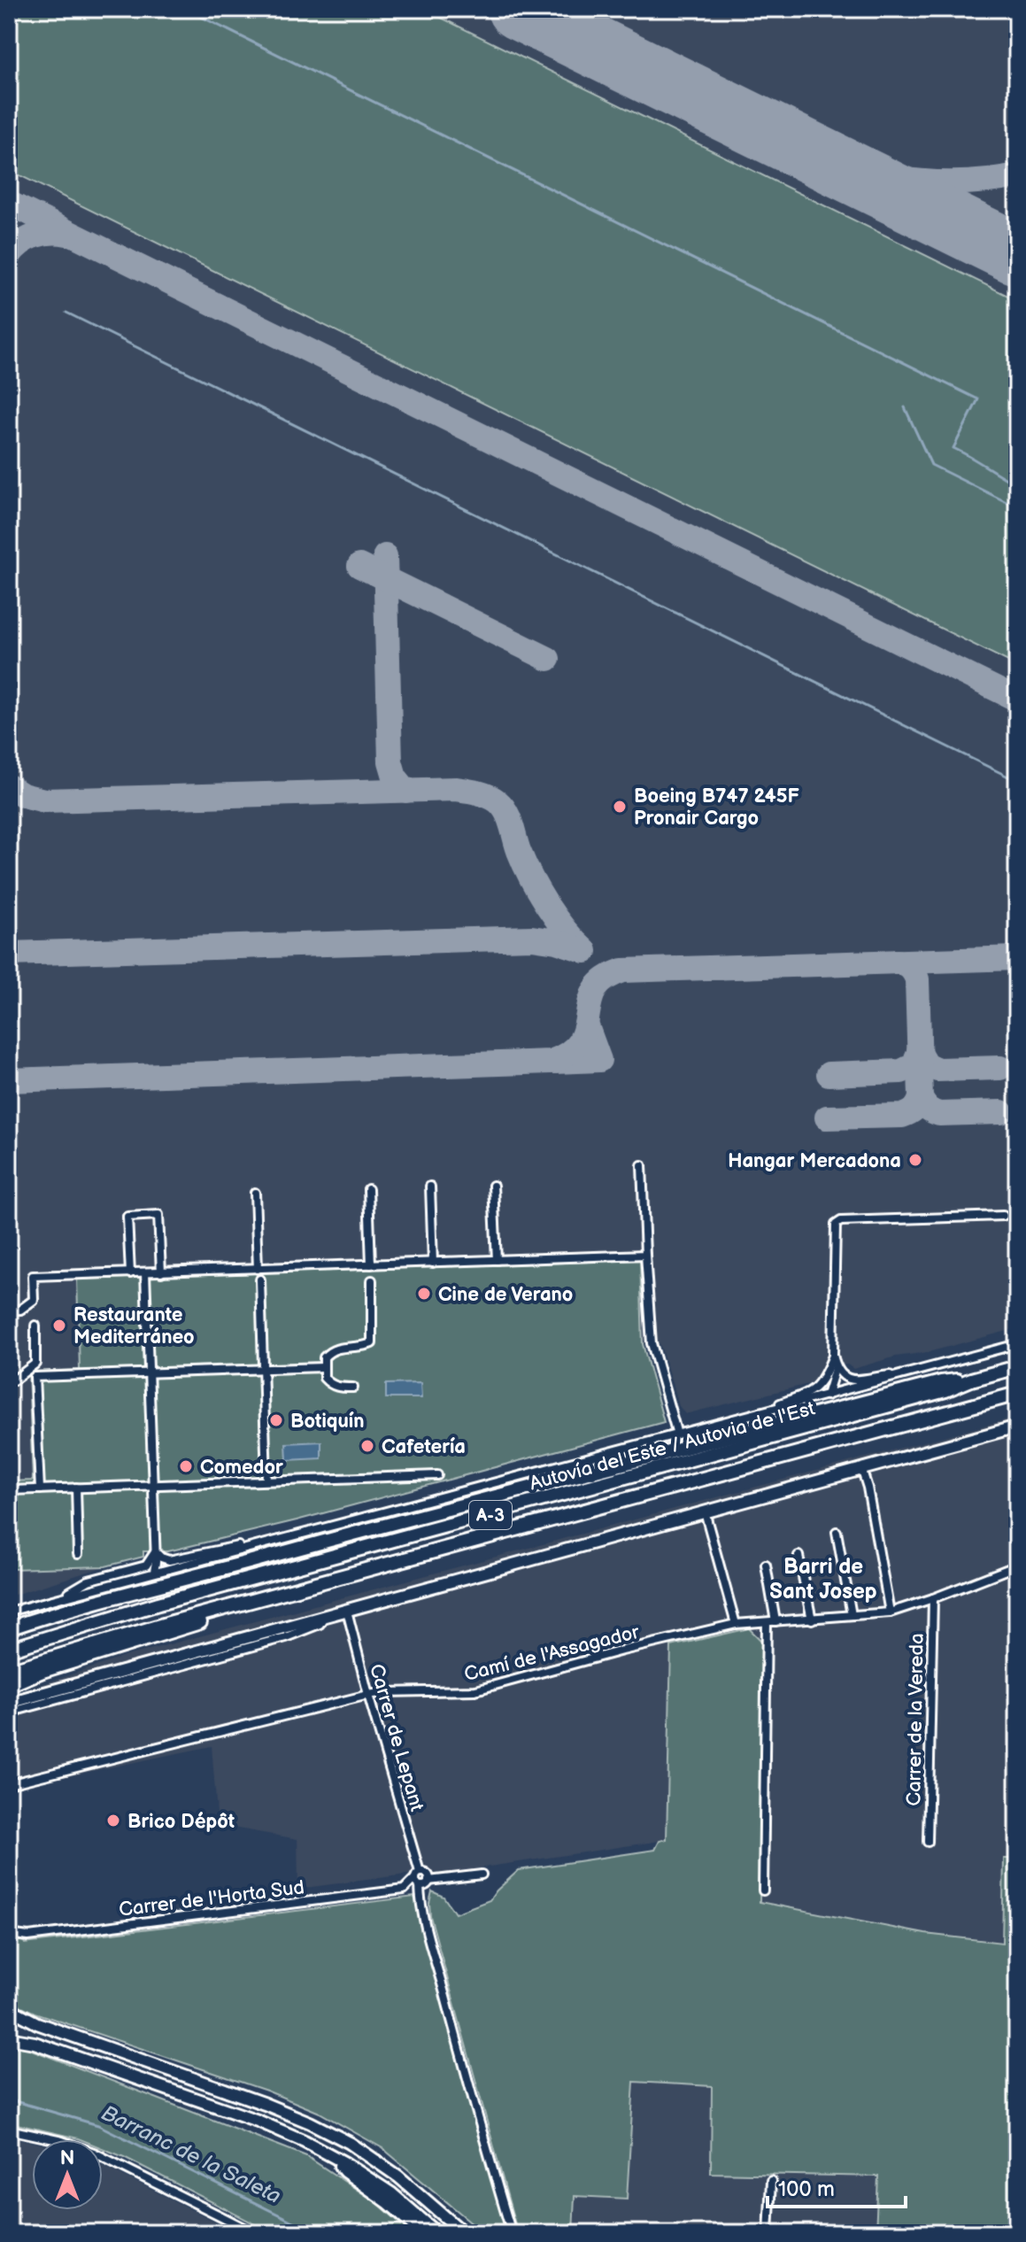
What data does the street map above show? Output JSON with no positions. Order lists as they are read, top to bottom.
{
  "streets": {
    "highway": ["Autovía del Este / Autovia de l'Est", "A-3"],
    "street": [
      "Camí de l'Assagador",
      "Carrer de la Vereda",
      "Carrer de Lepant",
      "Carrer de l'Horta Sud"
    ]
  },
  "crossings": [
    ["Camí de l'Assagador", "Carrer de la Vereda"],
    ["Camí de l'Assagador", "Carrer de Lepant"],
    ["Carrer de Lepant", "Carrer de l'Horta Sud"]
  ],
  "districts": ["Barri de Sant Josep"],
  "water": ["Barranc de la Saleta"],
  "places": [
    "Boeing B747 245F Pronair Cargo",
    "Hangar Mercadona",
    "Cine de Verano",
    "Restaurante Mediterráneo",
    "Botiquín",
    "Cafetería",
    "Comedor",
    "Brico Dépôt"
  ],
  "scale_bar": "100 m",
  "north": "top"
}
